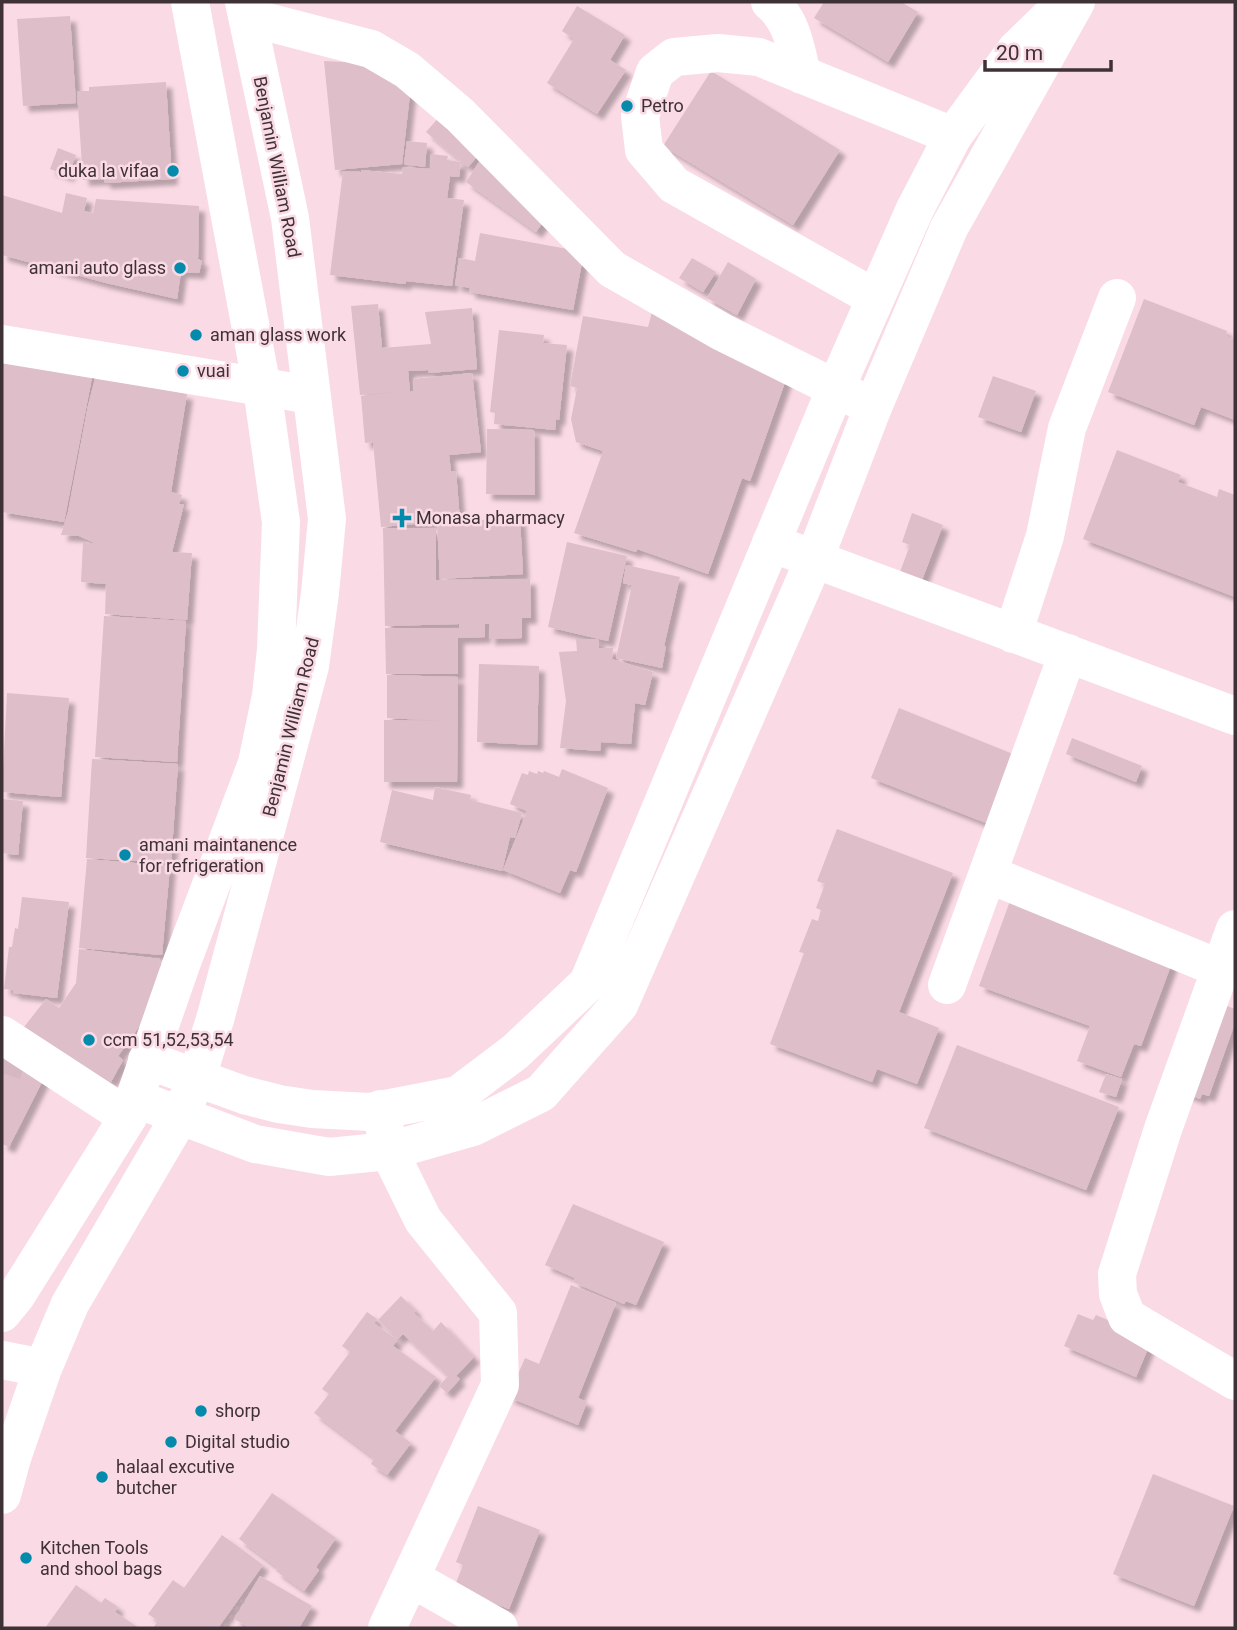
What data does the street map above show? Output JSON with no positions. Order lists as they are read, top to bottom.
{
  "streets": {
    "main road": ["Benjamin William Road"]
  },
  "places": {
    "other": [
      "Petro",
      "duka la vifaa",
      "amani auto glass",
      "aman glass work",
      "vuai",
      "amani maintanence for refrigeration",
      "ccm 51,52,53,54",
      "shorp",
      "Digital studio",
      "halaal excutive butcher",
      "Kitchen Tools and shool bags"
    ],
    "health": ["Monasa pharmacy"]
  },
  "scale_bar": "20 m"
}
